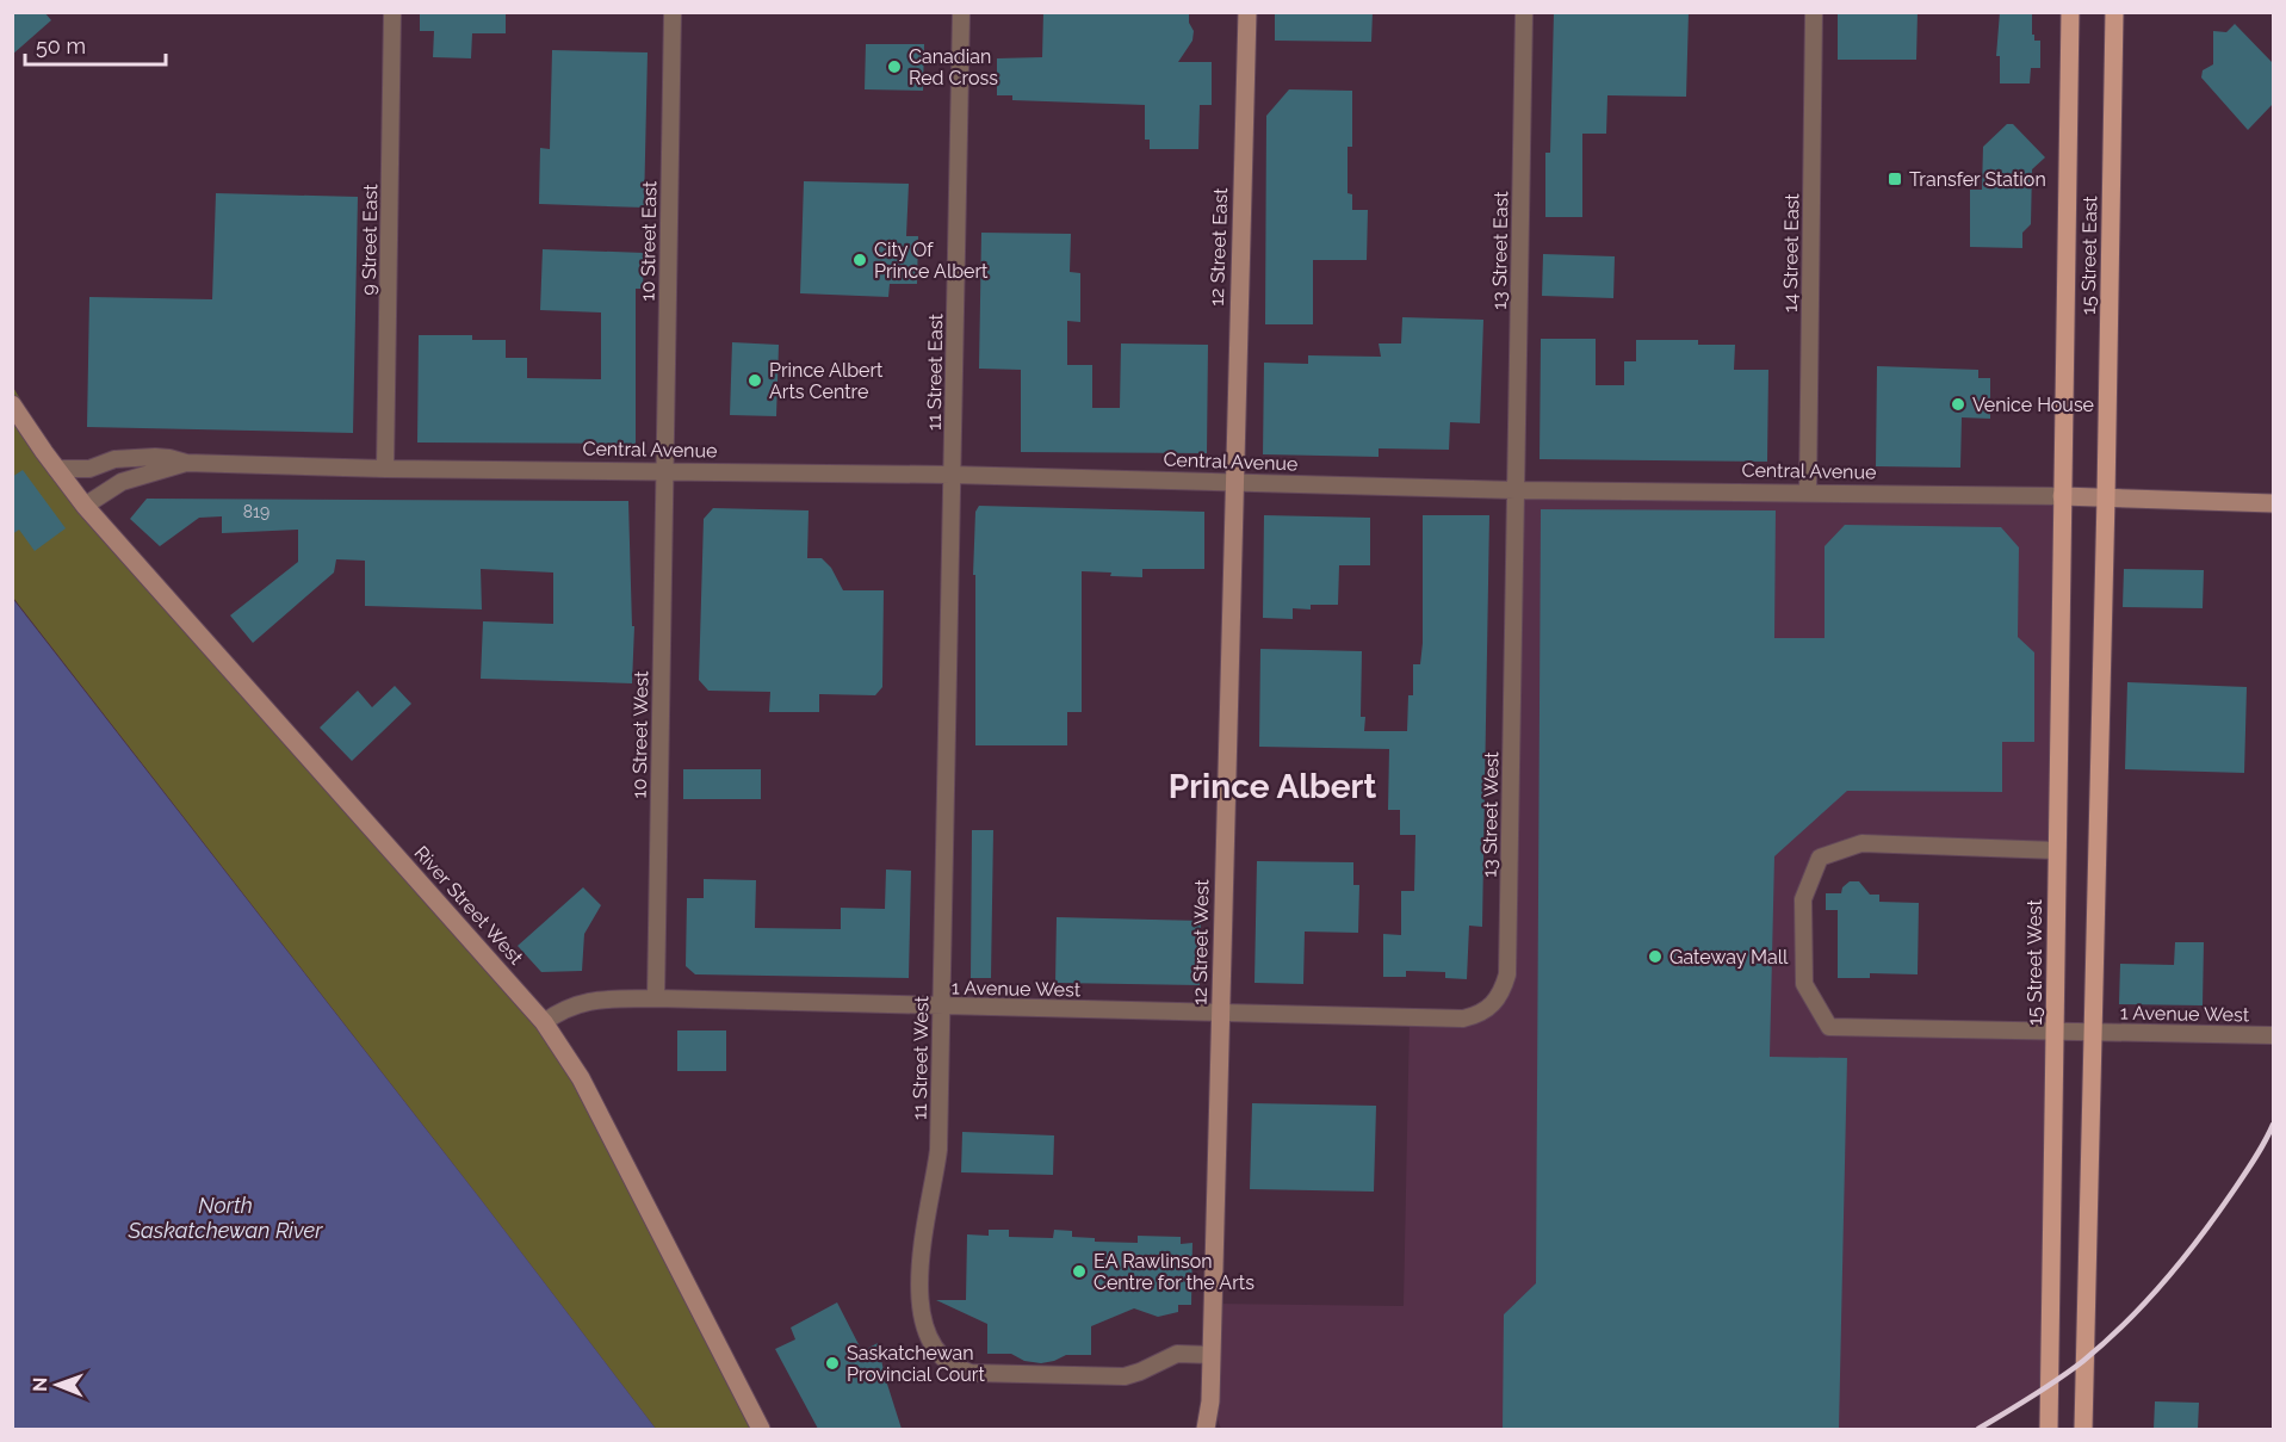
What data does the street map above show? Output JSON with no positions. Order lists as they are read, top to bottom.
{
  "streets": {
    "main road": ["15 Street East", "15 Street West"],
    "street": [
      "9 Street East",
      "10 Street East",
      "12 Street East",
      "13 Street East",
      "14 Street East",
      "11 Street East",
      "Central Avenue",
      "10 Street West",
      "13 Street West",
      "River Street West",
      "12 Street West",
      "1 Avenue West",
      "11 Street West"
    ]
  },
  "crossings": [
    ["9 Street East", "Central Avenue"],
    ["10 Street East", "Central Avenue"],
    ["10 Street East", "10 Street West"],
    ["12 Street East", "Central Avenue"],
    ["12 Street East", "12 Street West"],
    ["13 Street East", "Central Avenue"],
    ["13 Street East", "13 Street West"],
    ["14 Street East", "Central Avenue"],
    ["15 Street East", "Central Avenue"],
    ["15 Street East", "15 Street West"],
    ["11 Street East", "Central Avenue"],
    ["11 Street East", "11 Street West"],
    ["Central Avenue", "10 Street West"],
    ["Central Avenue", "13 Street West"],
    ["Central Avenue", "River Street West"],
    ["Central Avenue", "12 Street West"],
    ["Central Avenue", "15 Street West"],
    ["Central Avenue", "11 Street West"],
    ["10 Street West", "1 Avenue West"],
    ["13 Street West", "1 Avenue West"],
    ["River Street West", "1 Avenue West"],
    ["12 Street West", "1 Avenue West"],
    ["12 Street West", "11 Street West"],
    ["15 Street West", "1 Avenue West"],
    ["1 Avenue West", "11 Street West"]
  ],
  "districts": ["Prince Albert"],
  "water": ["North Saskatchewan River"],
  "places": {
    "other": [
      "Canadian Red Cross",
      "City Of Prince Albert",
      "Prince Albert Arts Centre",
      "Venice House",
      "Gateway Mall",
      "EA Rawlinson Centre for the Arts",
      "Saskatchewan Provincial Court"
    ],
    "transit": ["Transfer Station"]
  },
  "house_numbers": ["819"],
  "scale_bar": "50 m",
  "north": "left"
}
